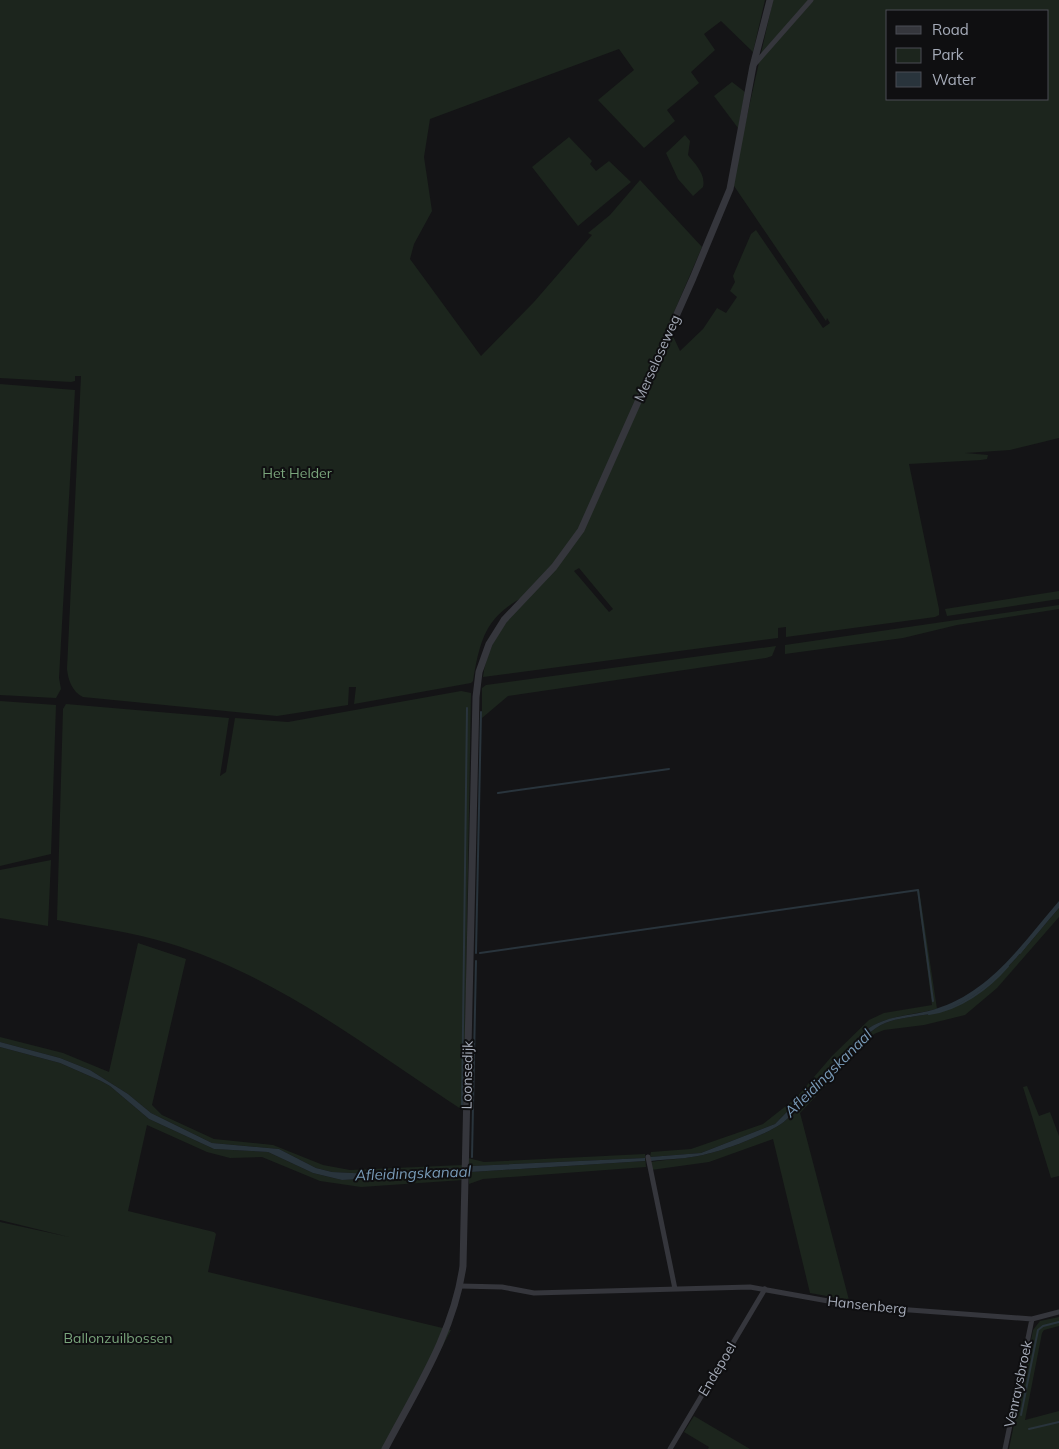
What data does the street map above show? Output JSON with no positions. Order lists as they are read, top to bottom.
{
  "streets": {
    "street": [
      "Merseloseweg",
      "Loonsedijk",
      "Hansenberg",
      "Endepoel",
      "Venraysbroek"
    ]
  },
  "crossings": [
    ["Merseloseweg", "Loonsedijk"],
    ["Loonsedijk", "Hansenberg"],
    ["Hansenberg", "Endepoel"],
    ["Hansenberg", "Venraysbroek"]
  ],
  "water": ["Afleidingskanaal"],
  "parks": ["Het Helder", "Ballonzuilbossen"],
  "legend": ["Road", "Park", "Water"]
}
